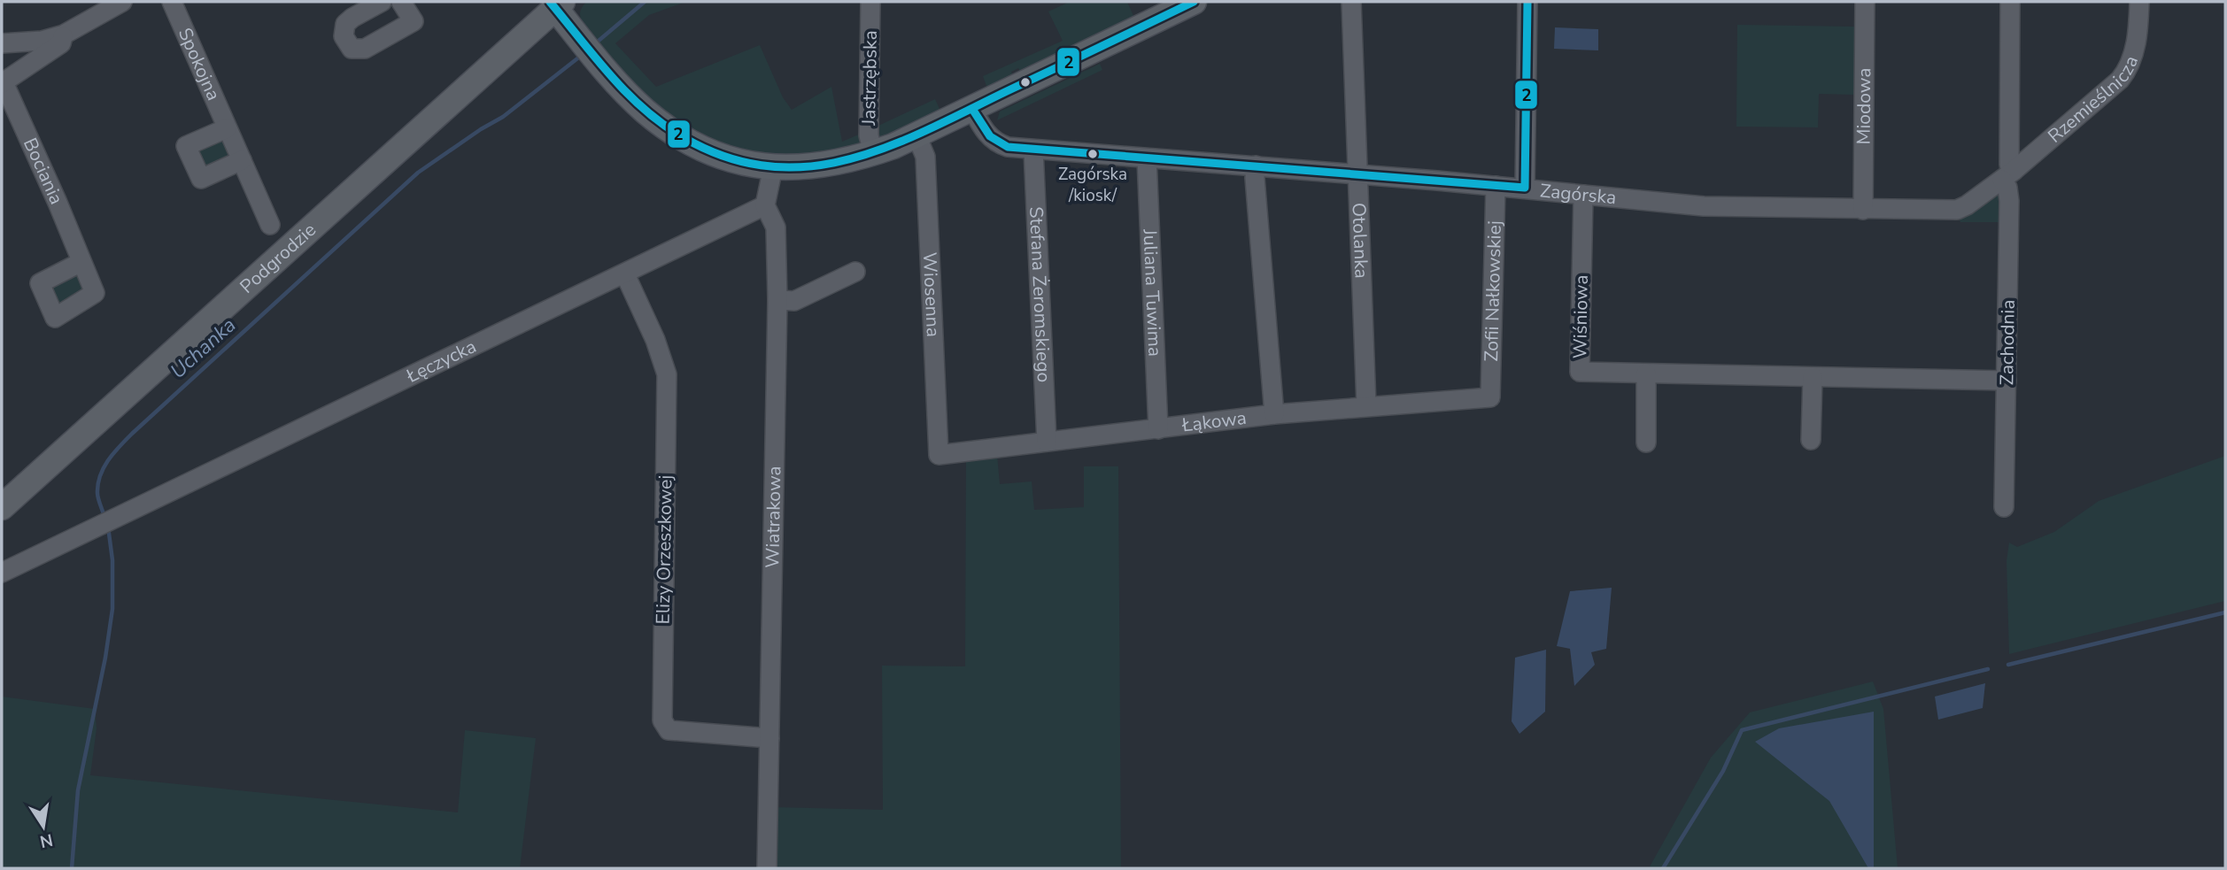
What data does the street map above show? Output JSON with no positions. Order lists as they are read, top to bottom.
{
  "streets": {
    "main road": ["Podgrodzie"],
    "street": [
      "Spokojna",
      "Jastrzębska",
      "Rzemieślnicza",
      "Miodowa",
      "Bociania",
      "Zagórska",
      "Otolanka",
      "Zofii Nałkowskiej",
      "Juliana Tuwima",
      "Wiosenna",
      "Stefana Żeromskiego",
      "Wiśniowa",
      "Zachodnia",
      "Łęczycka",
      "Łąkowa",
      "Wiatrakowa",
      "Elizy Orzeszkowej"
    ]
  },
  "crossings": [
    ["Rzemieślnicza", "Zagórska"],
    ["Rzemieślnicza", "Zachodnia"],
    ["Miodowa", "Zagórska"],
    ["Zagórska", "Otolanka"],
    ["Zagórska", "Zofii Nałkowskiej"],
    ["Zagórska", "Juliana Tuwima"],
    ["Zagórska", "Stefana Żeromskiego"],
    ["Zagórska", "Wiśniowa"],
    ["Zagórska", "Zachodnia"],
    ["Otolanka", "Łąkowa"],
    ["Zofii Nałkowskiej", "Łąkowa"],
    ["Juliana Tuwima", "Łąkowa"],
    ["Wiosenna", "Łąkowa"],
    ["Stefana Żeromskiego", "Łąkowa"],
    ["Wiśniowa", "Zachodnia"],
    ["Łęczycka", "Wiatrakowa"],
    ["Łęczycka", "Elizy Orzeszkowej"],
    ["Wiatrakowa", "Elizy Orzeszkowej"]
  ],
  "water": ["Uchanka"],
  "places": ["Zagórska /kiosk/"],
  "lines": ["transit line 2"],
  "north": "bottom"
}
